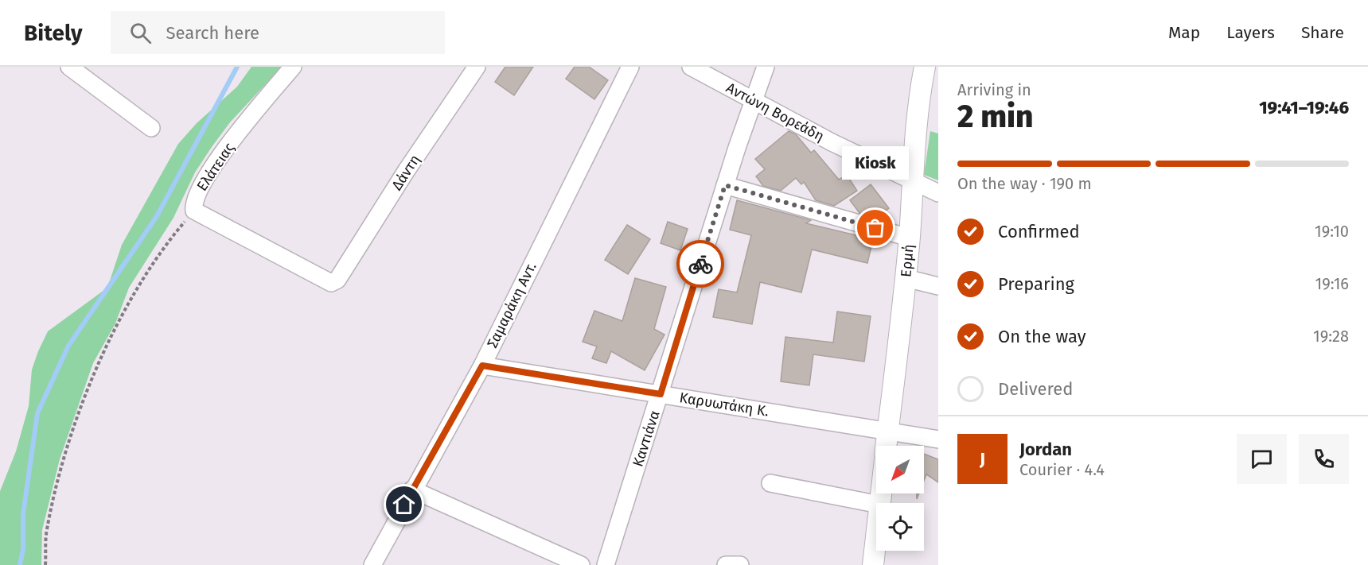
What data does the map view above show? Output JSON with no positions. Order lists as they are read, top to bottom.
{
  "streets": {
    "street": [
      "Αντώνη Βορεάδη",
      "Ελάτειας",
      "Δάντη",
      "Ερμή",
      "Σαμαράκη Αντ.",
      "Καρυωτάκη Κ.",
      "Καντιάνα"
    ]
  },
  "crossings": [
    ["Αντώνη Βορεάδη", "Ερμή"],
    ["Αντώνη Βορεάδη", "Καντιάνα"],
    ["Ελάτειας", "Δάντη"],
    ["Ερμή", "Καρυωτάκη Κ."],
    ["Σαμαράκη Αντ.", "Καρυωτάκη Κ."],
    ["Καρυωτάκη Κ.", "Καντιάνα"]
  ],
  "places": ["Kiosk"],
  "north": "bottom left",
  "page": {
    "header": "Bitely",
    "search": "Search here",
    "nav": ["Map", "Layers", "Share"],
    "heading": ["2 min", "Arriving in", "19:41–19:46"],
    "panel": ["Jordan", "Courier · 4.4"],
    "bubble": "Kiosk",
    "bar": "On the way · 190 m",
    "list": [
      ["Confirmed", "19:10"],
      ["Preparing", "19:16"],
      ["On the way", "19:28"],
      "Delivered"
    ],
    "round": "J"
  }
}
